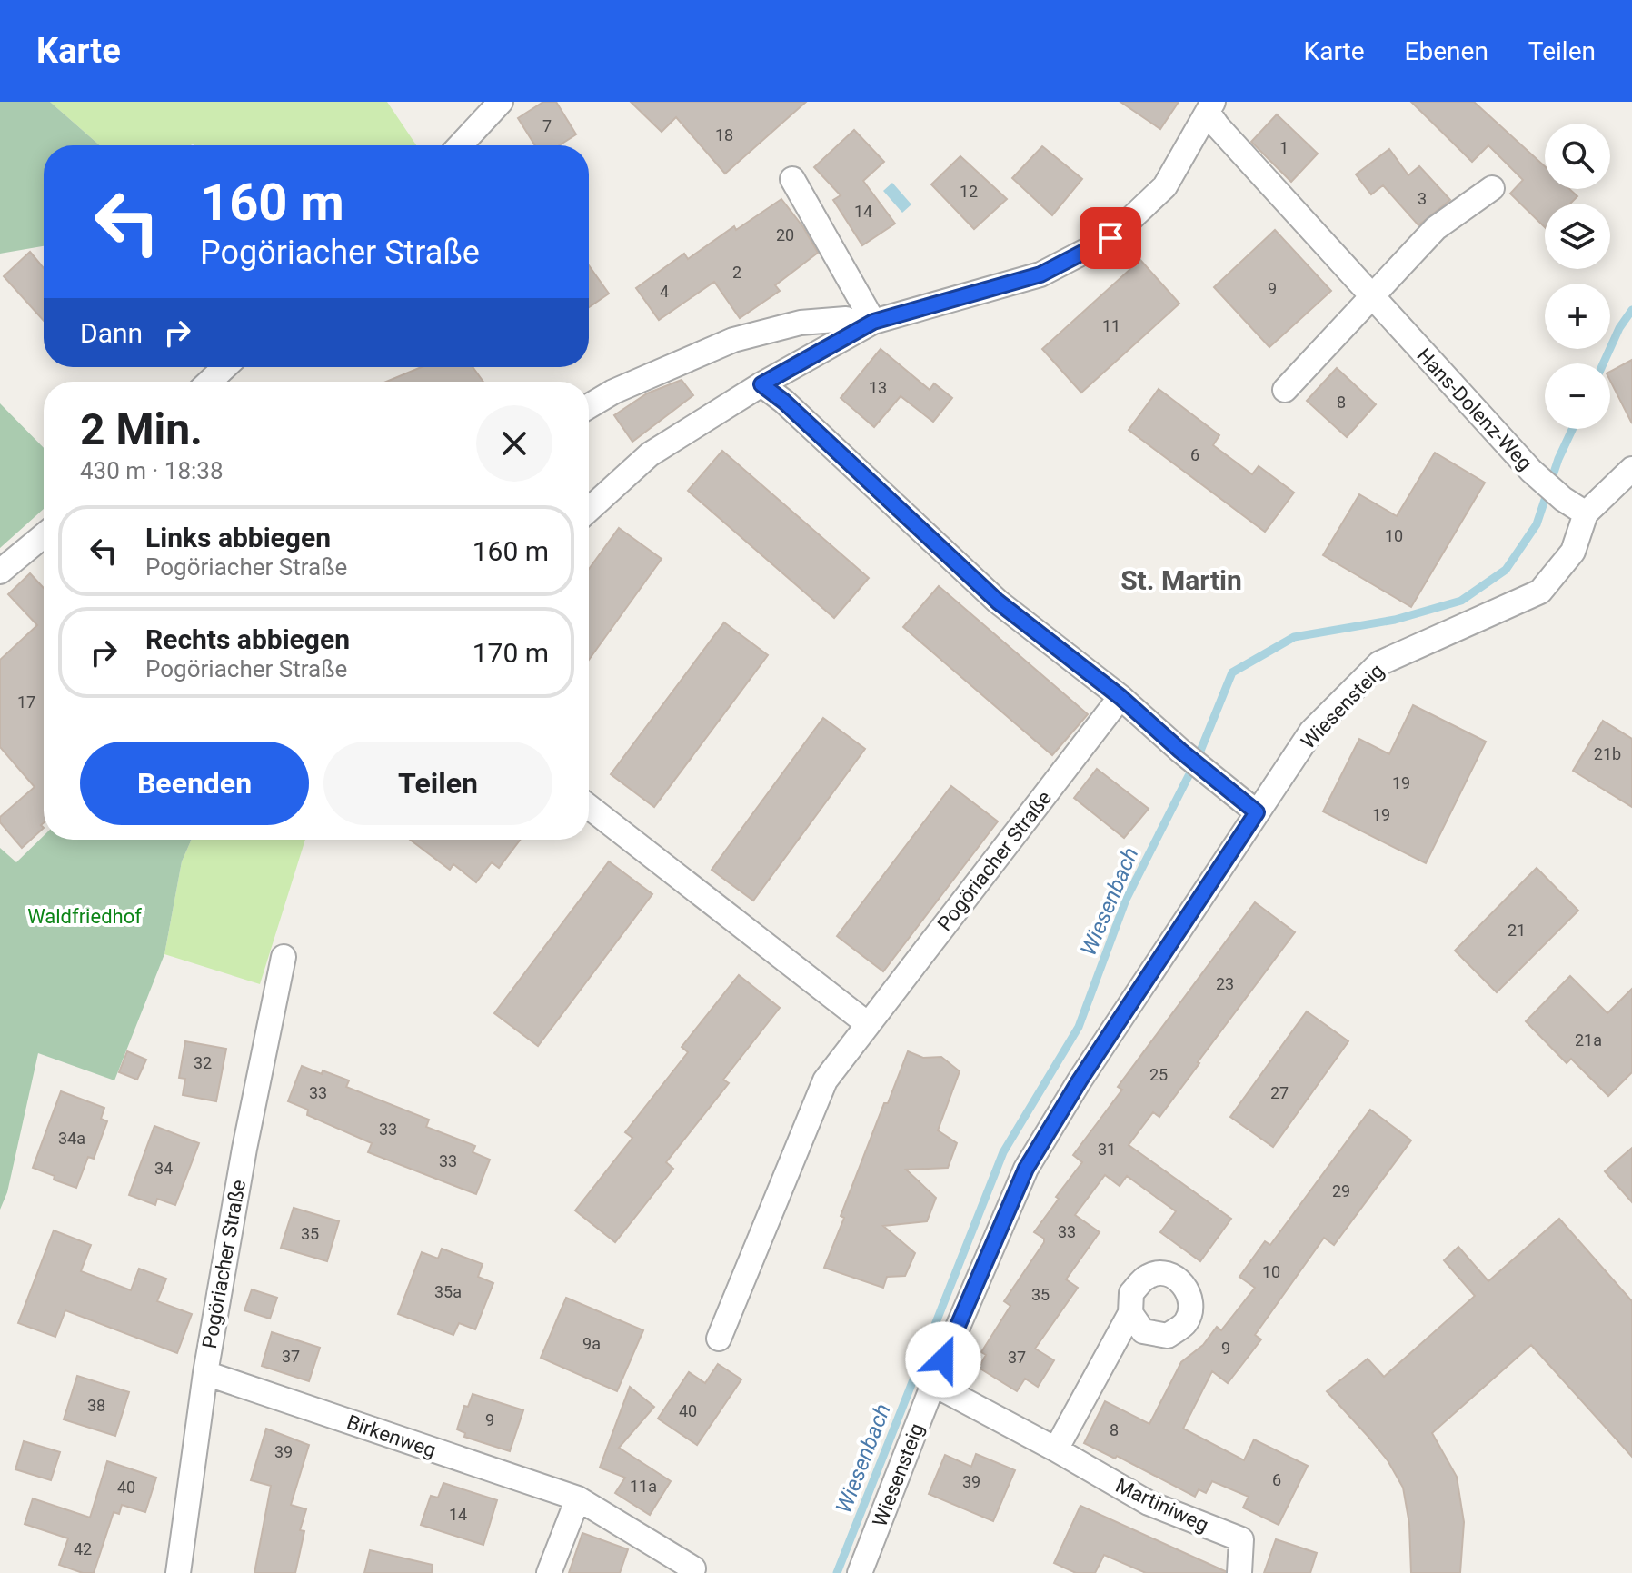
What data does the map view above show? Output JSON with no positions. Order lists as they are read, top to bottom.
{
  "streets": {
    "street": [
      "Hans-Dolenz-Weg",
      "Wiesensteig",
      "Pogöriacher Straße",
      "Birkenweg",
      "Martiniweg"
    ]
  },
  "crossings": [
    ["Hans-Dolenz-Weg", "Wiesensteig"],
    ["Wiesensteig", "Martiniweg"],
    ["Pogöriacher Straße", "Birkenweg"]
  ],
  "districts": ["St. Martin"],
  "water": ["Wiesenbach"],
  "parks": ["Waldfriedhof"],
  "house_numbers": [
    "7",
    "18",
    "1",
    "12",
    "3",
    "14",
    "20",
    "2",
    "9",
    "4",
    "11",
    "13",
    "8",
    "6",
    "10",
    "17",
    "21b",
    "19",
    "19",
    "21",
    "23",
    "21a",
    "32",
    "25",
    "33",
    "27",
    "33",
    "34a",
    "31",
    "33",
    "34",
    "29",
    "33",
    "35",
    "10",
    "35a",
    "35",
    "9a",
    "9",
    "37",
    "37",
    "38",
    "40",
    "9",
    "8",
    "39",
    "6",
    "39",
    "11a",
    "40",
    "14",
    "42"
  ],
  "page": {
    "header": "Karte",
    "nav": ["Karte", "Ebenen", "Teilen"],
    "map_buttons": ["+", "−"],
    "turn": ["160 m", "Pogöriacher Straße"],
    "then": "Dann",
    "heading": ["2 Min.", "430 m · 18:38"],
    "list": [
      {
        "name": "Links abbiegen",
        "note": "Pogöriacher Straße",
        "value": "160 m"
      },
      {
        "name": "Rechts abbiegen",
        "note": "Pogöriacher Straße",
        "value": "170 m"
      }
    ],
    "buttons": ["Beenden", "Teilen"]
  }
}
